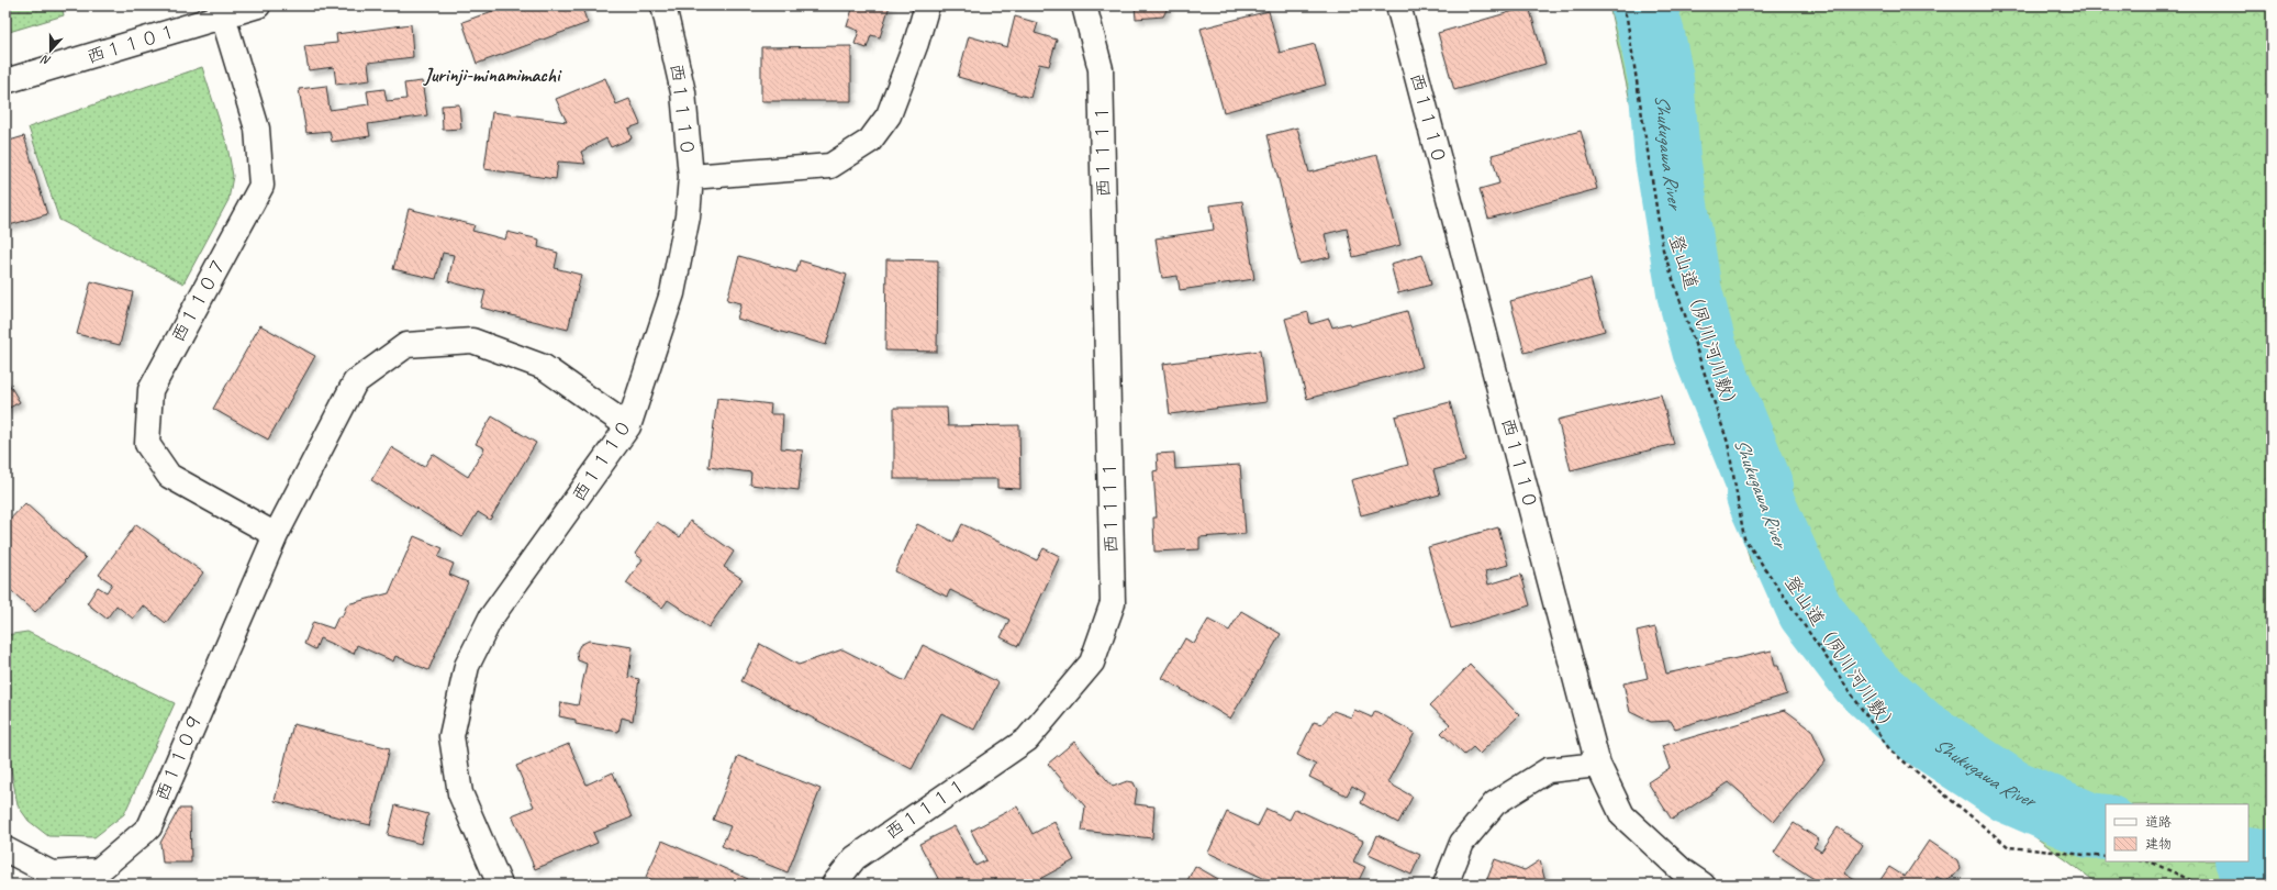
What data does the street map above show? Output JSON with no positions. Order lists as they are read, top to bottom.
{
  "streets": {
    "street": [
      "西１１０１",
      "西１１１０",
      "西１１１１",
      "西１１０７",
      "西１１０９"
    ],
    "path": ["登山道（夙川河川敷）"]
  },
  "crossings": [
    ["西１１０１", "西１１０７"],
    ["西１１１０", "西１１０９"],
    ["西１１０７", "西１１０９"]
  ],
  "districts": ["Jurinji-minamimachi"],
  "water": ["Shukugawa River"],
  "legend": ["道路", "建物"],
  "north": "bottom"
}
